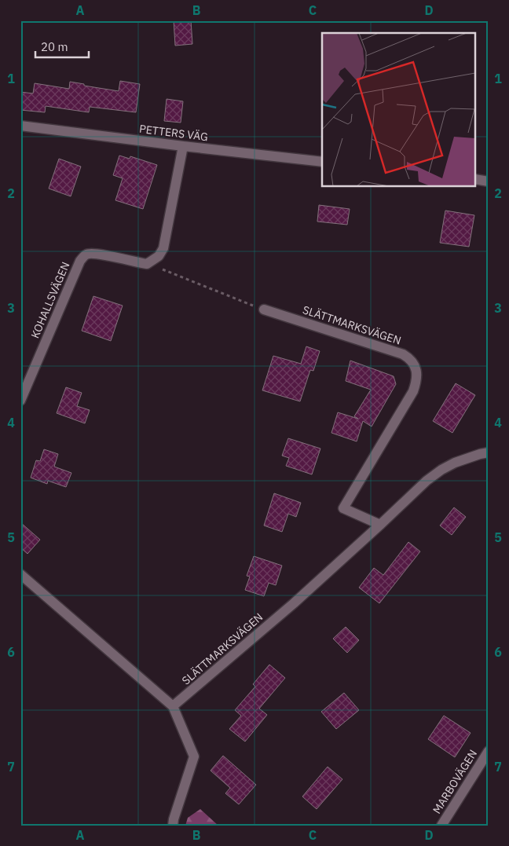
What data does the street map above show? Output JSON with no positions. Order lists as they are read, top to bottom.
{
  "streets": {
    "street": [
      "PETTERS VÄG",
      "KOHALLSVÄGEN",
      "SLÄTTMARKSVÄGEN",
      "MARBOVÄGEN"
    ]
  },
  "scale_bar": "20 m",
  "grid": {
    "columns": [
      "A",
      "B",
      "C",
      "D"
    ],
    "rows": [
      "1",
      "2",
      "3",
      "4",
      "5",
      "6",
      "7"
    ]
  }
}
